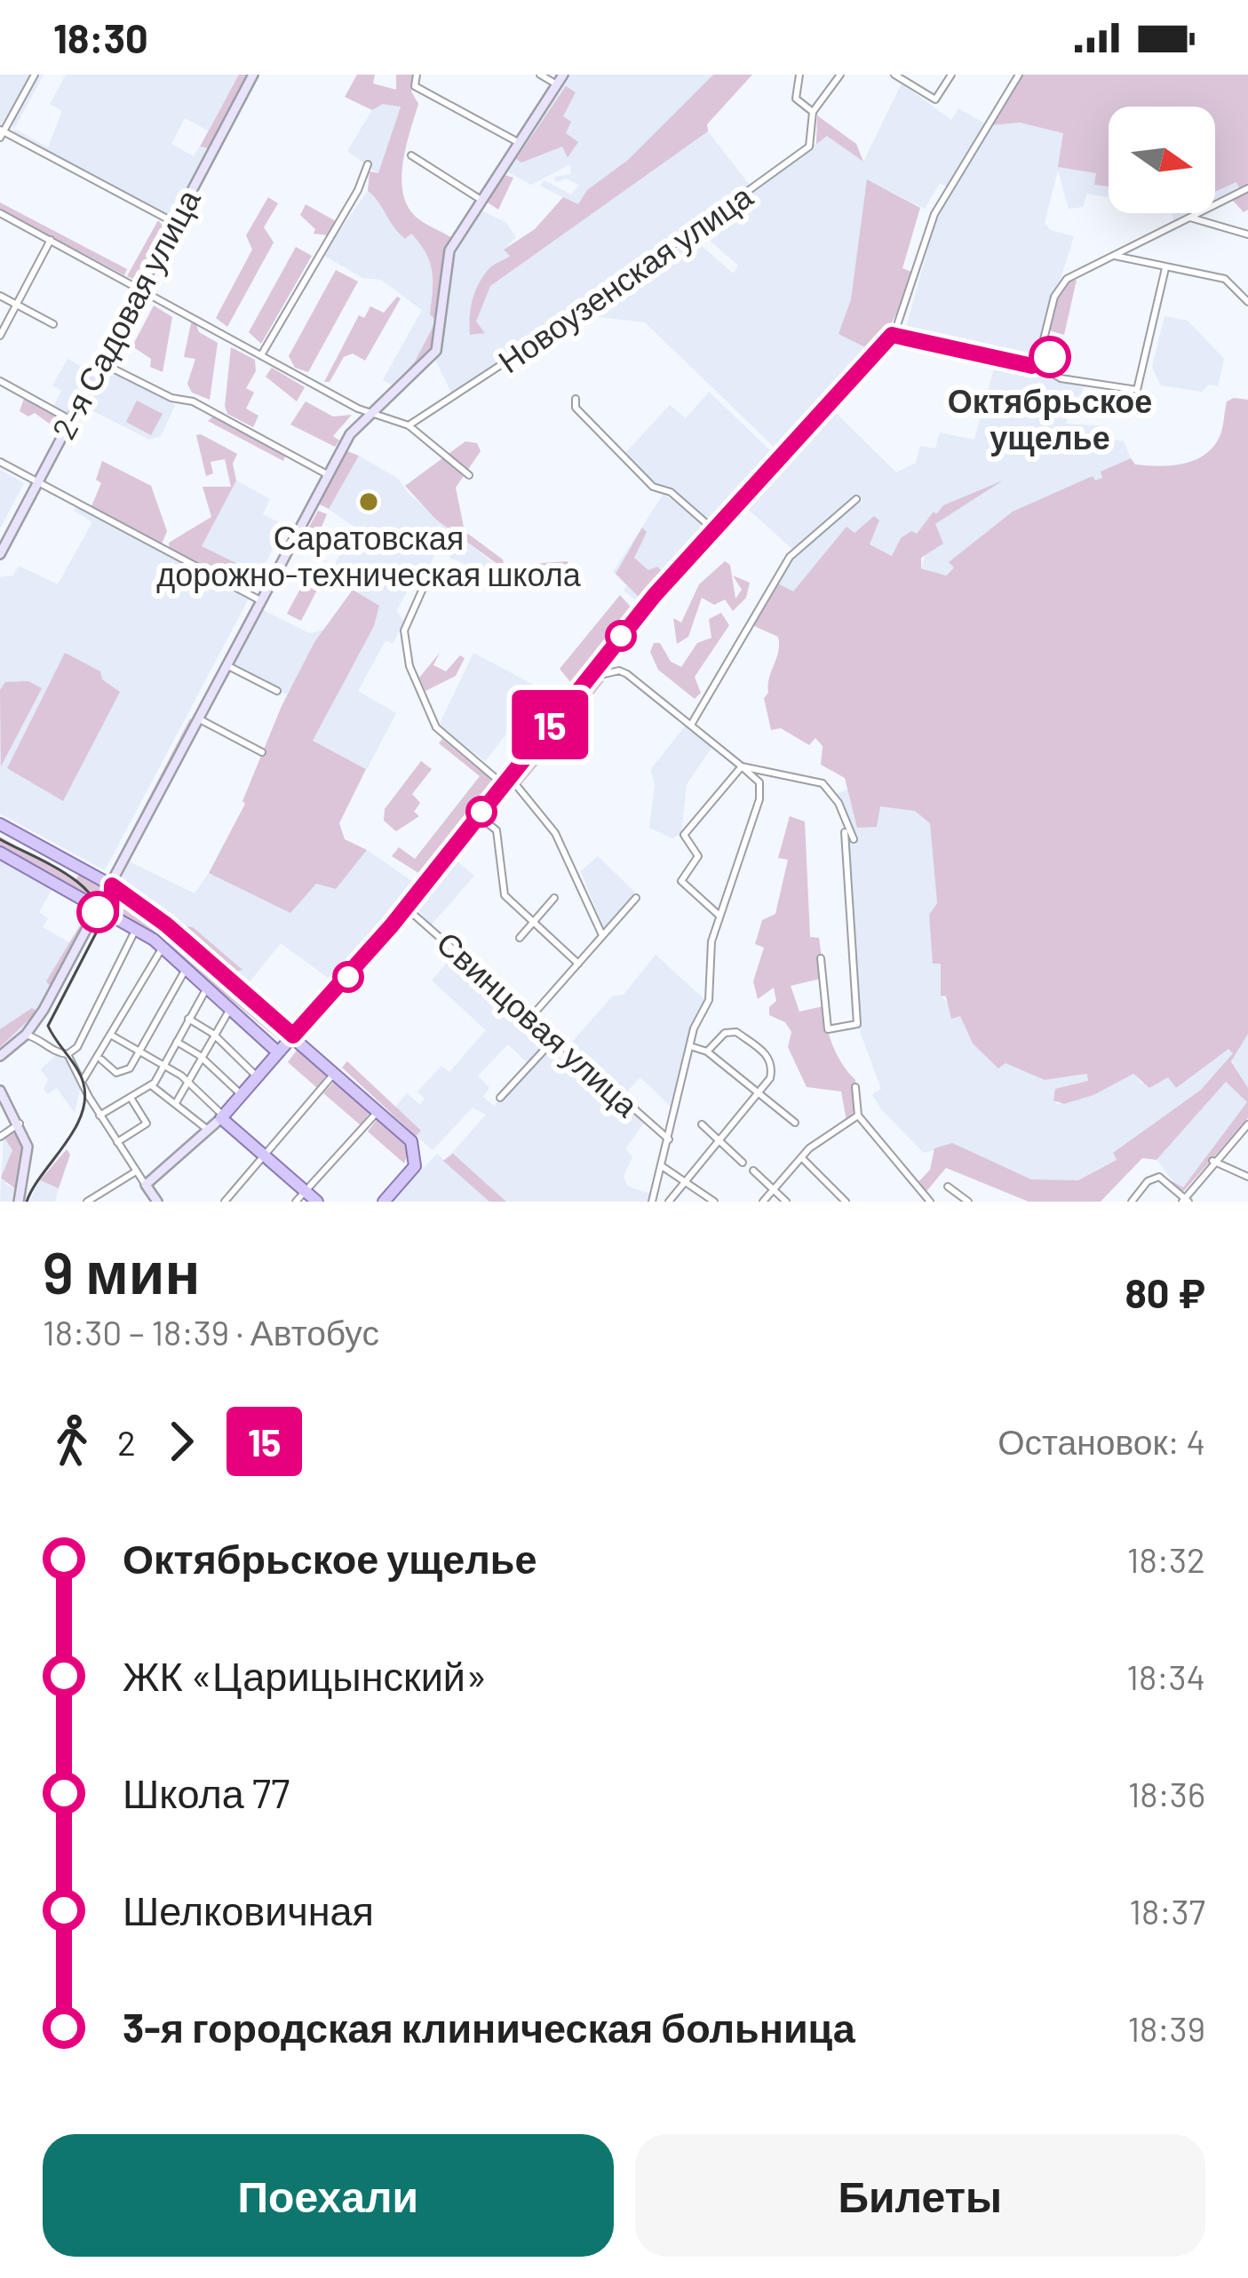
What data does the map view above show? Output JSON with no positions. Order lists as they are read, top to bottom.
{
  "streets": {
    "main road": ["2-я Садовая улица"],
    "street": ["Новоузенская улица", "Свинцовая улица"]
  },
  "places": ["Октябрьское ущелье", "Саратовская дорожно-техническая школа"],
  "lines": ["bus line 15"],
  "north": "right",
  "page": {
    "status": "18:30",
    "on_map": "15",
    "heading": ["9 мин", "18:30 – 18:39 · Автобус", "80 ₽"],
    "legs": ["2", "15", "Остановок: 4"],
    "list": [
      {
        "name": "Октябрьское ущелье",
        "value": "18:32"
      },
      {
        "name": "ЖК «Царицынский»",
        "value": "18:34"
      },
      {
        "name": "Школа 77",
        "value": "18:36"
      },
      {
        "name": "Шелковичная",
        "value": "18:37"
      },
      {
        "name": "3-я городская клиническая больница",
        "value": "18:39"
      }
    ],
    "buttons": ["Поехали", "Билеты"]
  }
}
